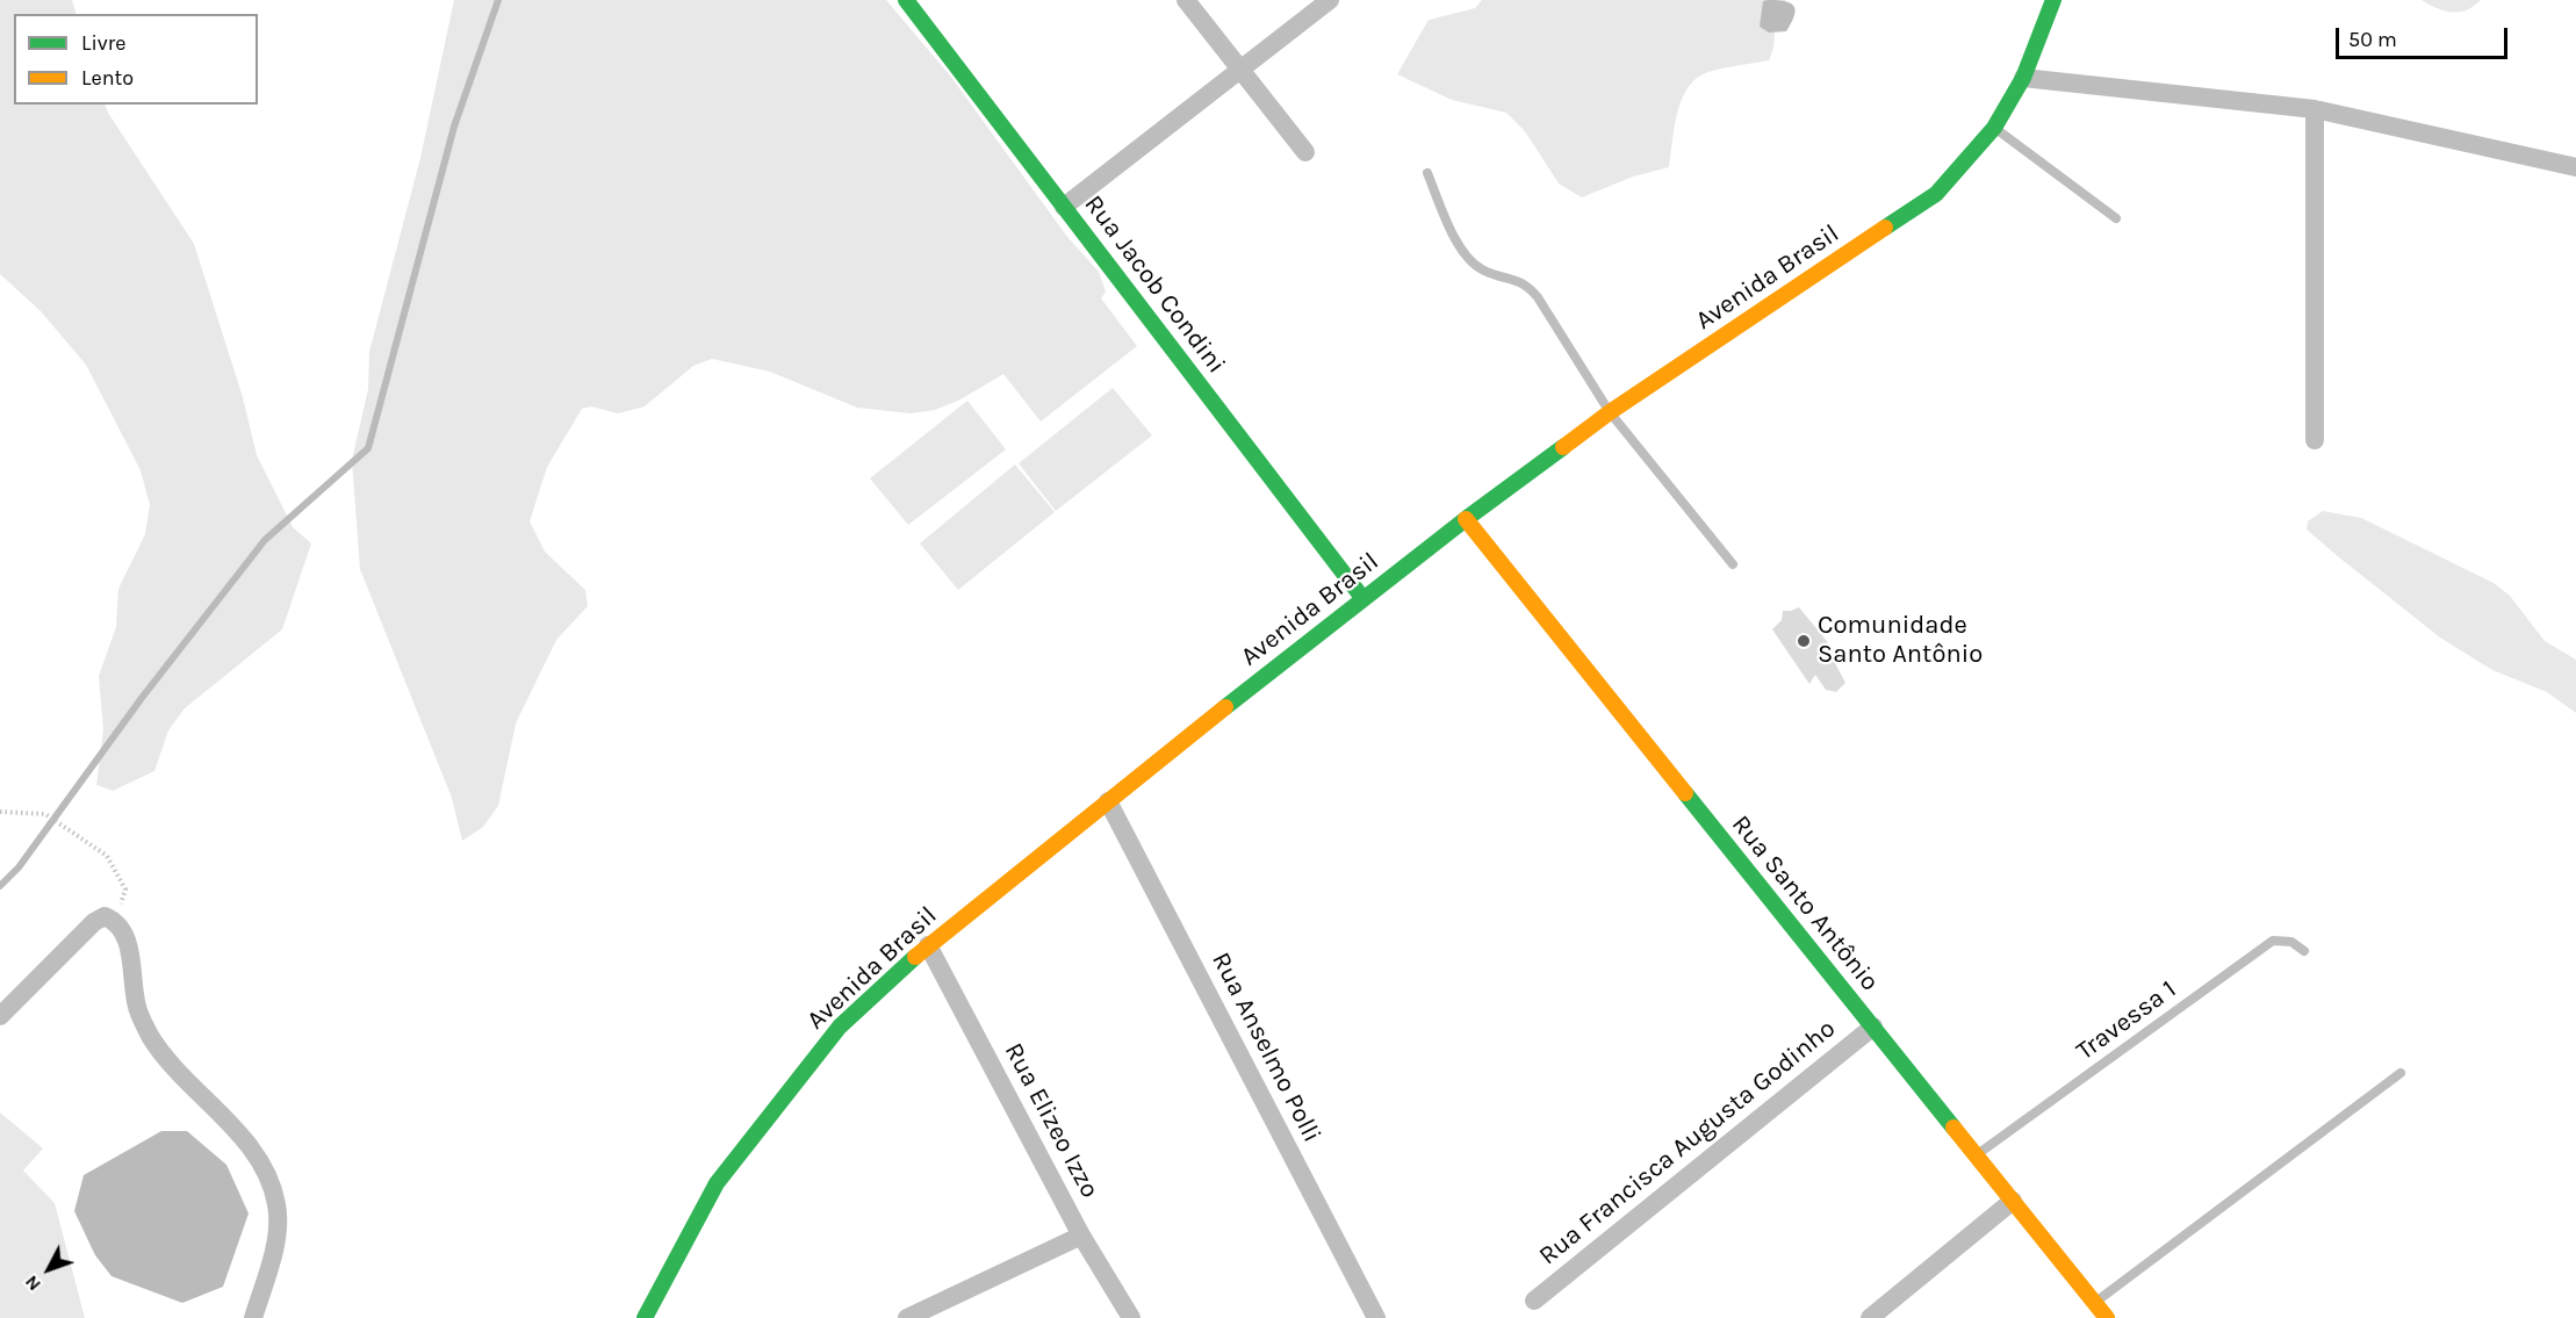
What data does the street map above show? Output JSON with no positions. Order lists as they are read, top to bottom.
{
  "streets": {
    "main road": ["Avenida Brasil", "Rua Jacob Condini", "Rua Santo Antônio"],
    "street": ["Rua Anselmo Polli", "Rua Elizeo Izzo", "Rua Francisca Augusta Godinho"],
    "lane": ["Travessa 1"]
  },
  "crossings": [
    ["Avenida Brasil", "Rua Jacob Condini"],
    ["Avenida Brasil", "Rua Santo Antônio"],
    ["Avenida Brasil", "Rua Anselmo Polli"],
    ["Avenida Brasil", "Rua Elizeo Izzo"],
    ["Rua Santo Antônio", "Travessa 1"],
    ["Rua Santo Antônio", "Rua Francisca Augusta Godinho"]
  ],
  "places": ["Comunidade Santo Antônio"],
  "legend": ["Livre", "Lento"],
  "scale_bar": "50 m",
  "north": "bottom left"
}
